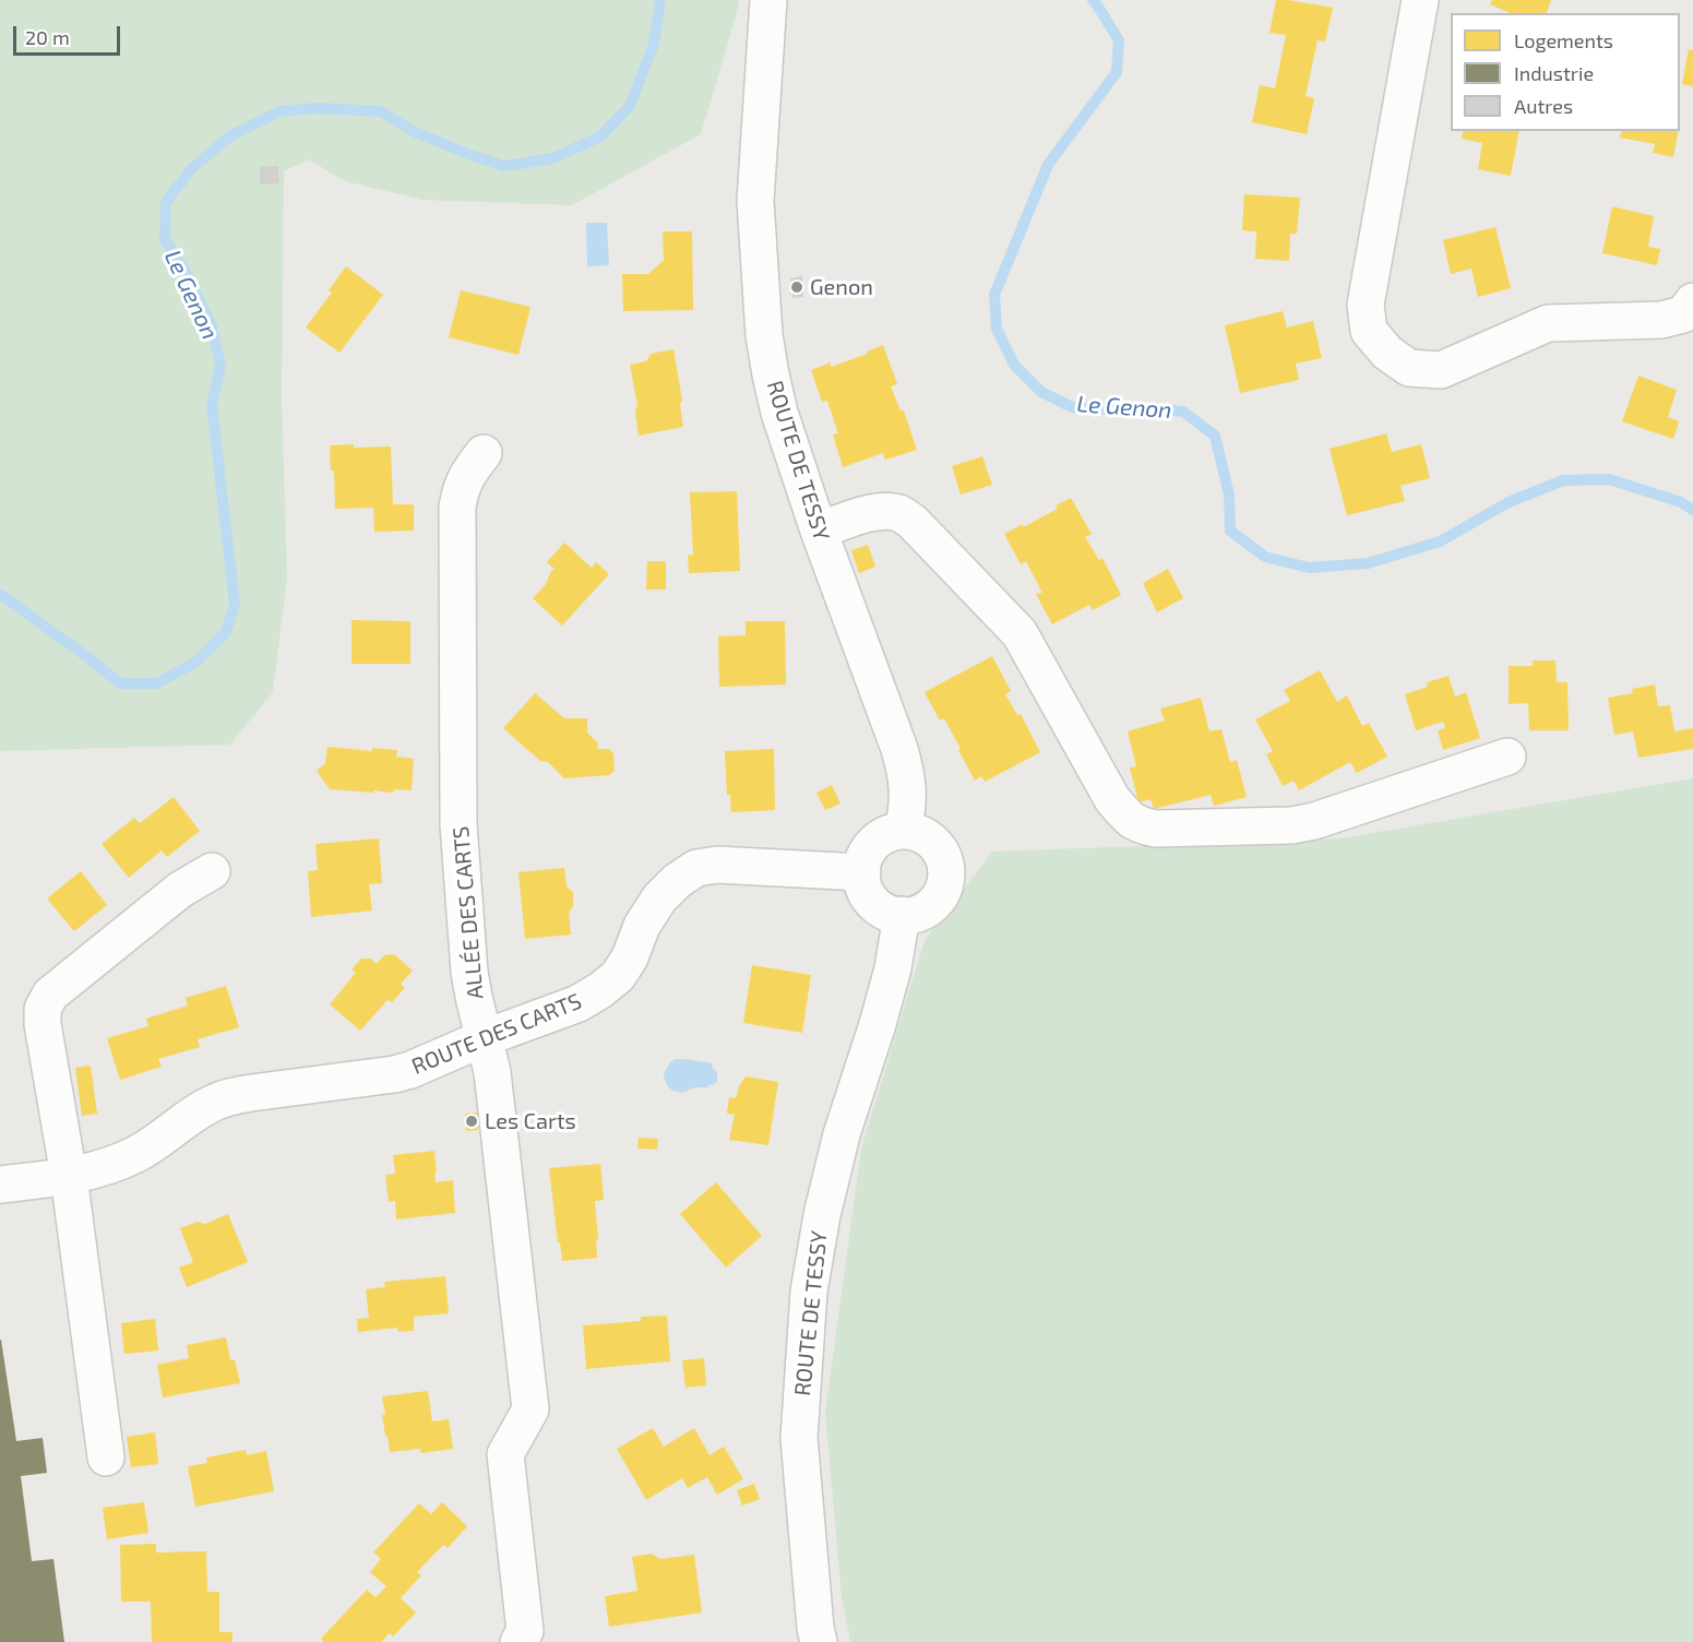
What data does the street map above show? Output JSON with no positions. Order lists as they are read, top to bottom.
{
  "streets": {
    "street": ["ROUTE DE TESSY", "ALLÉE DES CARTS", "ROUTE DES CARTS"]
  },
  "crossings": [
    ["ROUTE DE TESSY", "ROUTE DES CARTS"],
    ["ALLÉE DES CARTS", "ROUTE DES CARTS"]
  ],
  "water": ["Le Genon"],
  "places": ["Genon", "Les Carts"],
  "legend": ["Logements", "Industrie", "Autres"],
  "scale_bar": "20 m"
}
